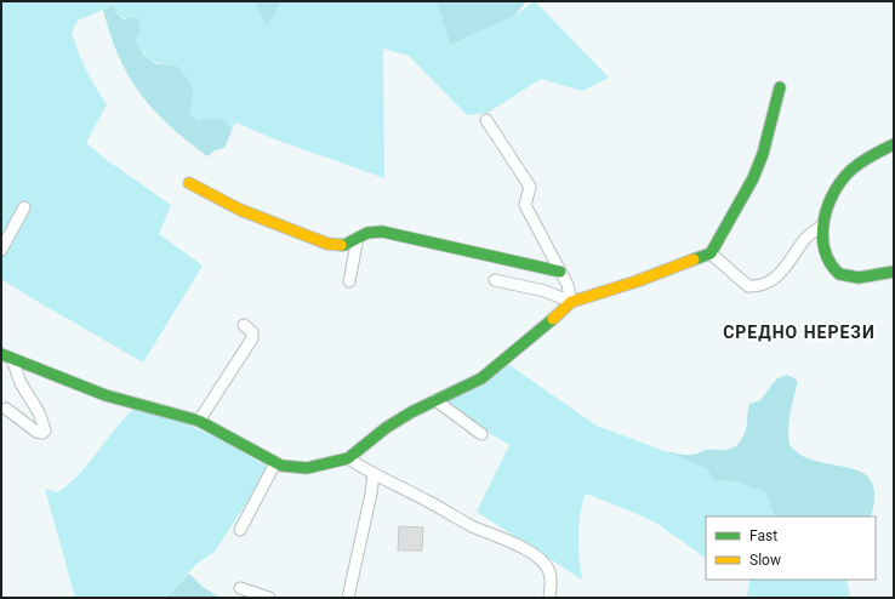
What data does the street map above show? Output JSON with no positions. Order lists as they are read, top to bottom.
{
  "districts": ["СРЕДНО НЕРЕЗИ"],
  "legend": ["Fast", "Slow"]
}
